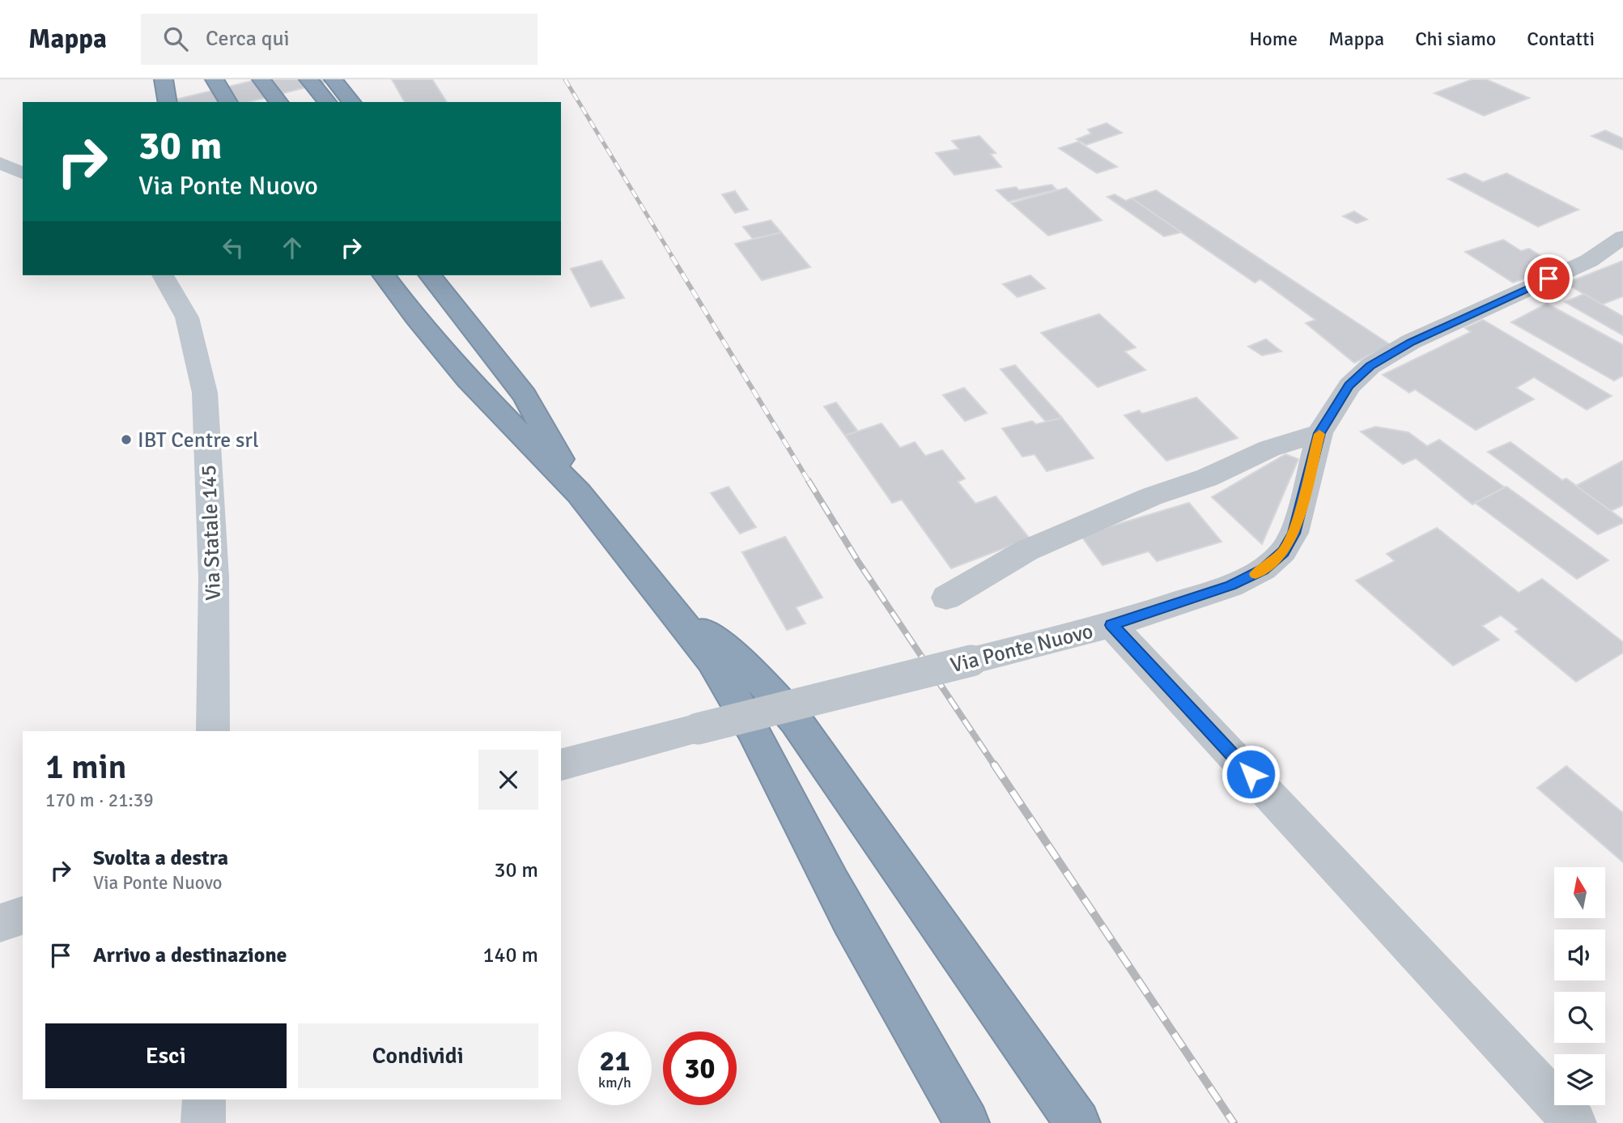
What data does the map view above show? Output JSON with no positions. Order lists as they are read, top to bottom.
{
  "streets": {
    "main road": ["Via Statale 145"],
    "street": ["Via Ponte Nuovo"]
  },
  "places": ["IBT Centre srl"],
  "north": "top",
  "page": {
    "header": "Mappa",
    "search": "Cerca qui",
    "nav": [
      "Home",
      "Mappa",
      "Chi siamo",
      "Contatti"
    ],
    "turn": ["30 m", "Via Ponte Nuovo"],
    "heading": ["1 min", "170 m · 21:39"],
    "list": [
      {
        "name": "Svolta a destra",
        "note": "Via Ponte Nuovo",
        "value": "30 m"
      },
      {
        "name": "Arrivo a destinazione",
        "value": "140 m"
      }
    ],
    "buttons": ["Esci", "Condividi"],
    "speed": "21 km/h",
    "limit": "30"
  }
}
